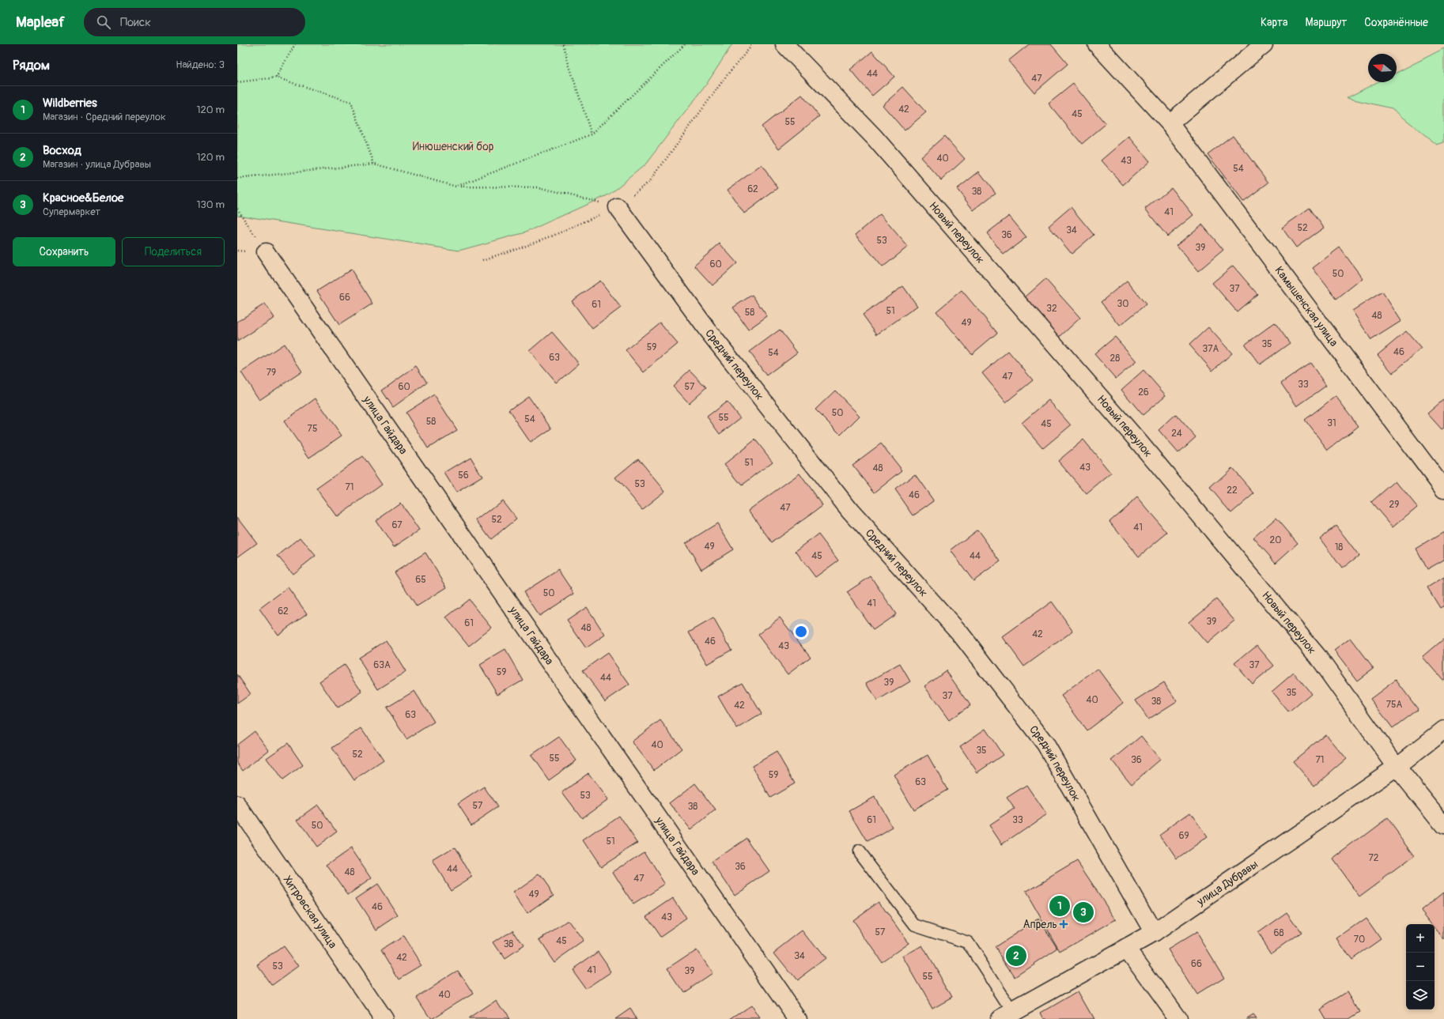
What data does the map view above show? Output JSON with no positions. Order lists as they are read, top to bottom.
{
  "streets": {
    "street": [
      "Новый переулок",
      "Камышенская улица",
      "Средний переулок",
      "улица Гайдара",
      "улица Дубравы",
      "Хитровская улица"
    ]
  },
  "crossings": [
    ["Новый переулок", "улица Дубравы"],
    ["Средний переулок", "улица Дубравы"]
  ],
  "parks": ["Инюшенский бор"],
  "places": {
    "health": ["Апрель"]
  },
  "house_numbers": [
    "44",
    "47",
    "42",
    "45",
    "55",
    "40",
    "43",
    "54",
    "62",
    "38",
    "41",
    "52",
    "34",
    "36",
    "53",
    "39",
    "60",
    "50",
    "37",
    "66",
    "30",
    "61",
    "32",
    "51",
    "58",
    "48",
    "49",
    "35",
    "59",
    "37А",
    "46",
    "54",
    "63",
    "28",
    "79",
    "47",
    "33",
    "60",
    "57",
    "26",
    "50",
    "55",
    "54",
    "58",
    "31",
    "45",
    "75",
    "24",
    "51",
    "43",
    "48",
    "56",
    "53",
    "71",
    "22",
    "46",
    "29",
    "47",
    "52",
    "67",
    "41",
    "20",
    "49",
    "18",
    "45",
    "44",
    "65",
    "50",
    "41",
    "62",
    "39",
    "61",
    "48",
    "42",
    "46",
    "43",
    "63А",
    "37",
    "59",
    "44",
    "39",
    "35",
    "37",
    "40",
    "38",
    "75А",
    "42",
    "63",
    "40",
    "35",
    "52",
    "55",
    "36",
    "71",
    "59",
    "63",
    "53",
    "57",
    "38",
    "61",
    "33",
    "50",
    "69",
    "51",
    "72",
    "36",
    "44",
    "48",
    "47",
    "49",
    "46",
    "43",
    "57",
    "68",
    "70",
    "45",
    "38",
    "34",
    "42",
    "66",
    "53",
    "41",
    "39",
    "55",
    "40"
  ],
  "north": "left",
  "page": {
    "header": "Mapleaf",
    "search": "Поиск",
    "nav": ["Карта", "Маршрут", "Сохранённые"],
    "heading": ["Рядом", "Найдено: 3"],
    "list": [
      {
        "mark": "1",
        "name": "Wildberries",
        "note": "Магазин · Средний переулок",
        "value": "120 m"
      },
      {
        "mark": "2",
        "name": "Восход",
        "note": "Магазин · улица Дубравы",
        "value": "120 m"
      },
      {
        "mark": "3",
        "name": "Красное&Белое",
        "note": "Супермаркет",
        "value": "130 m"
      }
    ],
    "buttons": ["Сохранить", "Поделиться"],
    "pins": ["1", "3", "2"],
    "map_buttons": ["+", "−"]
  }
}
